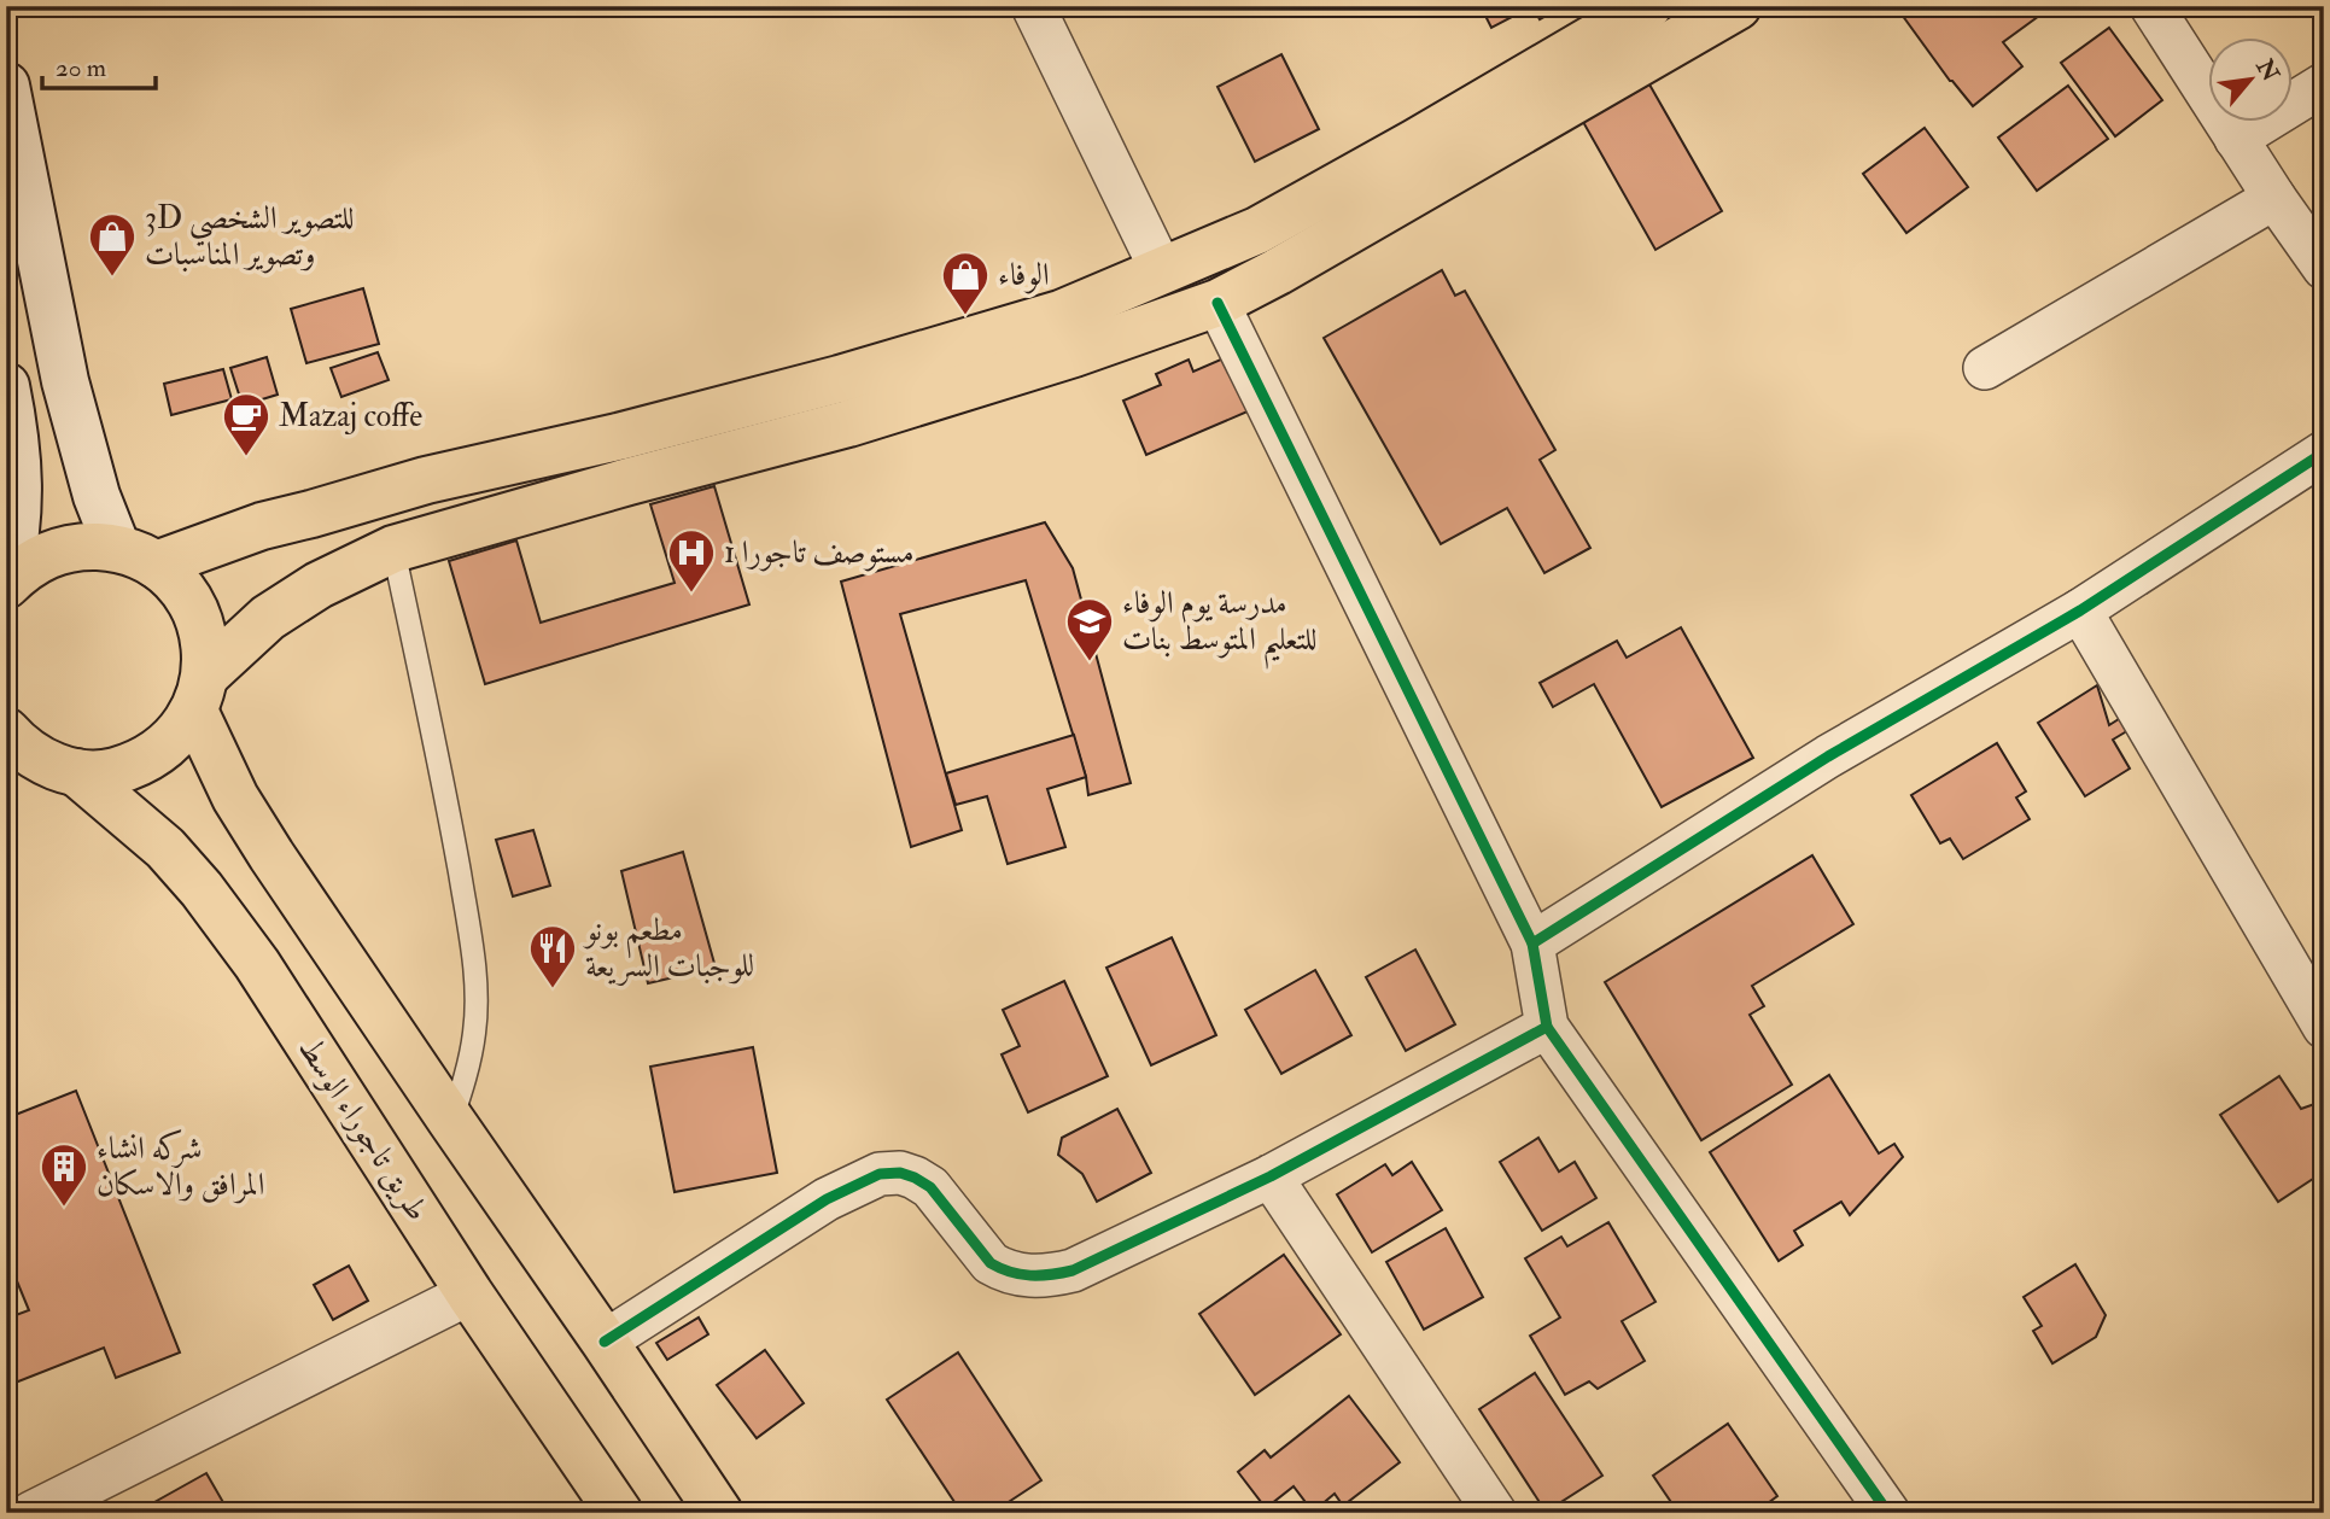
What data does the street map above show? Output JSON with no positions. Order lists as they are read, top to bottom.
{
  "streets": {
    "main road": ["طريق تاجوراء الوسط"]
  },
  "places": {
    "shop": ["3D للتصوير الشخصي وتصوير المناسبات", "الوفاء"],
    "cafe": ["Mazaj coffe"],
    "hospital": ["مستوصف تاجورا 1"],
    "school or university": ["مدرسة يوم الوفاء للتعليم المتوسط بنات"],
    "restaurant": ["مطعم بونو للوجبات السريعة"],
    "building": ["شركه انشاء المرافق والاسكان"]
  },
  "scale_bar": "20 m",
  "north": "top right"
}
